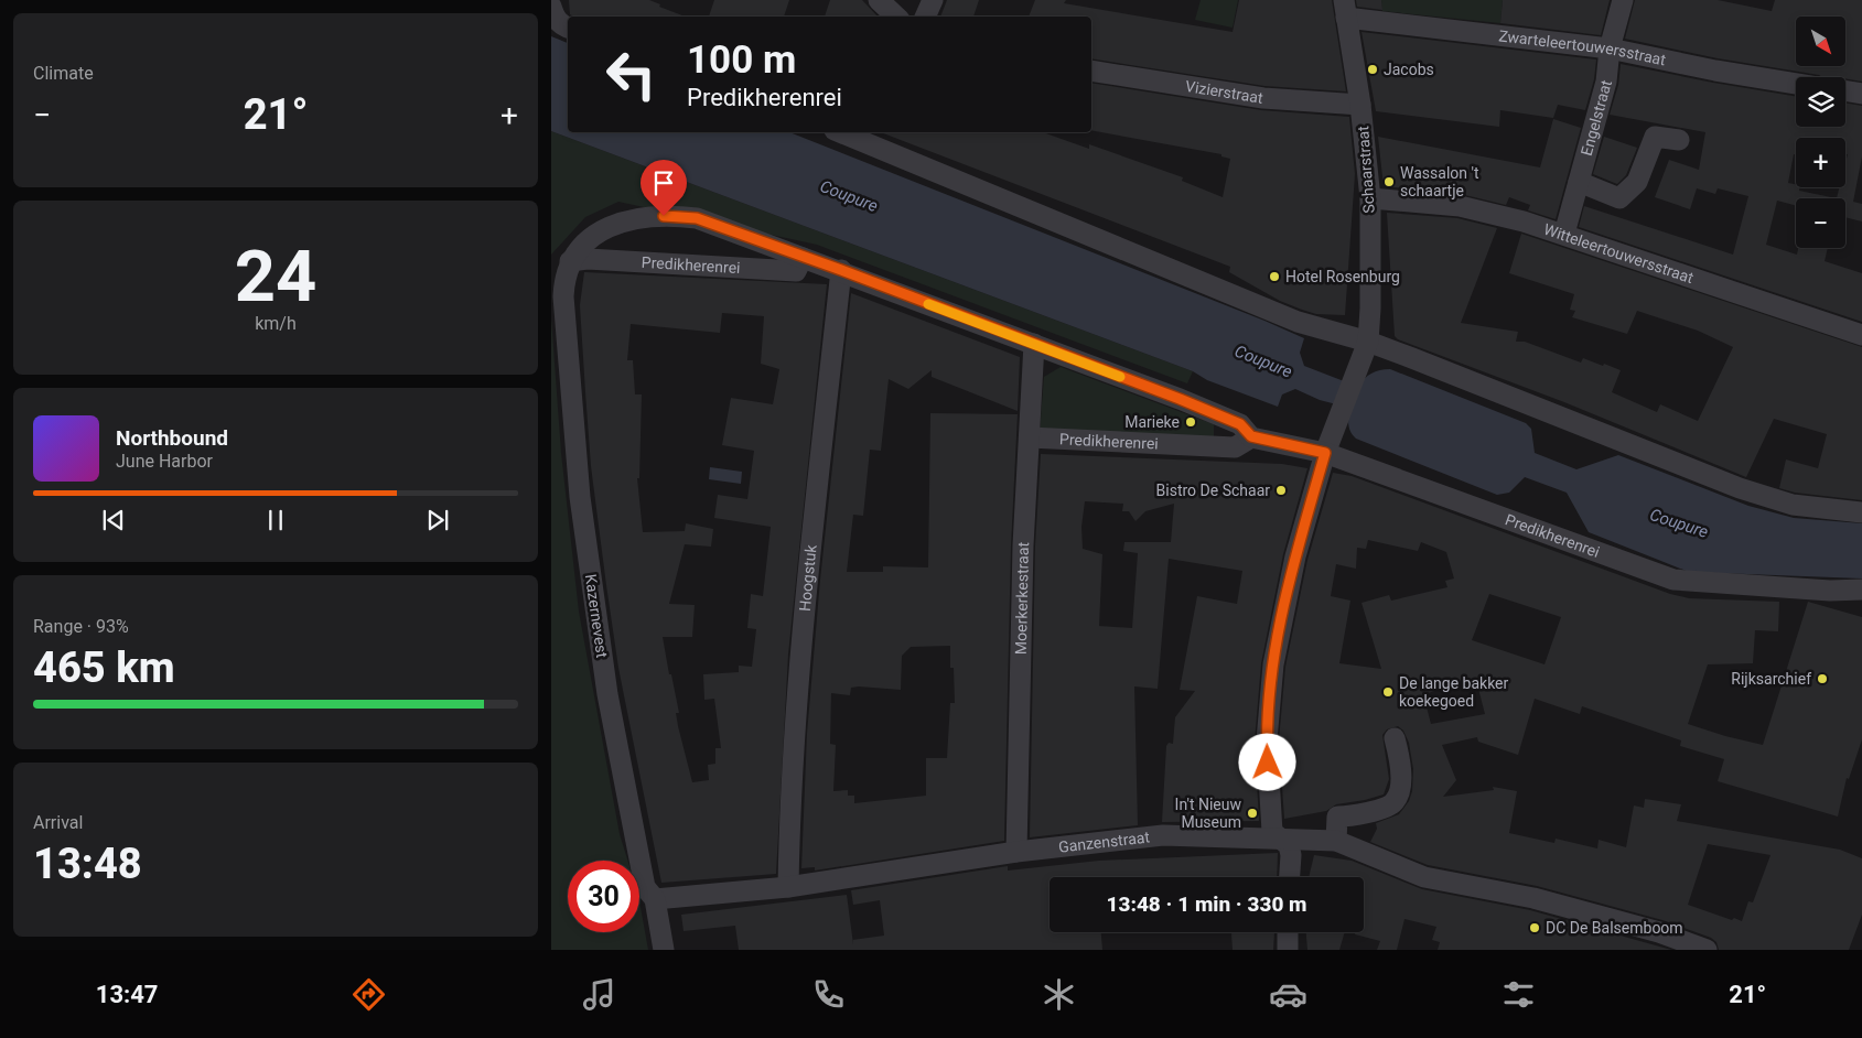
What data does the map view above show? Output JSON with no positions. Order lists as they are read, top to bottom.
{
  "streets": {
    "street": [
      "Zwarteleertouwersstraat",
      "Vizierstraat",
      "Engelstraat",
      "Schaarstraat",
      "Witteleertouwersstraat",
      "Predikherenrei",
      "Hoogstuk",
      "Moerkerkestraat",
      "Kazernevest",
      "Ganzenstraat"
    ]
  },
  "crossings": [
    ["Zwarteleertouwersstraat", "Engelstraat"],
    ["Zwarteleertouwersstraat", "Schaarstraat"],
    ["Vizierstraat", "Schaarstraat"],
    ["Engelstraat", "Witteleertouwersstraat"],
    ["Schaarstraat", "Witteleertouwersstraat"],
    ["Schaarstraat", "Predikherenrei"],
    ["Schaarstraat", "Ganzenstraat"],
    ["Predikherenrei", "Hoogstuk"],
    ["Predikherenrei", "Moerkerkestraat"],
    ["Predikherenrei", "Kazernevest"],
    ["Hoogstuk", "Ganzenstraat"],
    ["Moerkerkestraat", "Ganzenstraat"],
    ["Kazernevest", "Ganzenstraat"]
  ],
  "water": ["Coupure"],
  "places": [
    "Jacobs",
    "Wassalon 't schaartje",
    "Hotel Rosenburg",
    "Marieke",
    "Bistro De Schaar",
    "Rijksarchief",
    "De lange bakker koekegoed",
    "In't Nieuw Museum",
    "DC De Balsemboom"
  ],
  "north": "bottom right",
  "page": {
    "tile": [
      "Climate",
      ["24", "km/h"],
      ["Range · 93%", "465 km"],
      ["Arrival", "13:48"]
    ],
    "map_buttons": ["+", "−"],
    "turn": ["100 m", "Predikherenrei"],
    "heat": ["−", "21°", "+"],
    "song": ["Northbound", "June Harbor"],
    "limit": "30",
    "trip": "13:48 · 1 min · 330 m",
    "tabs": ["13:47", "21°"]
  }
}
